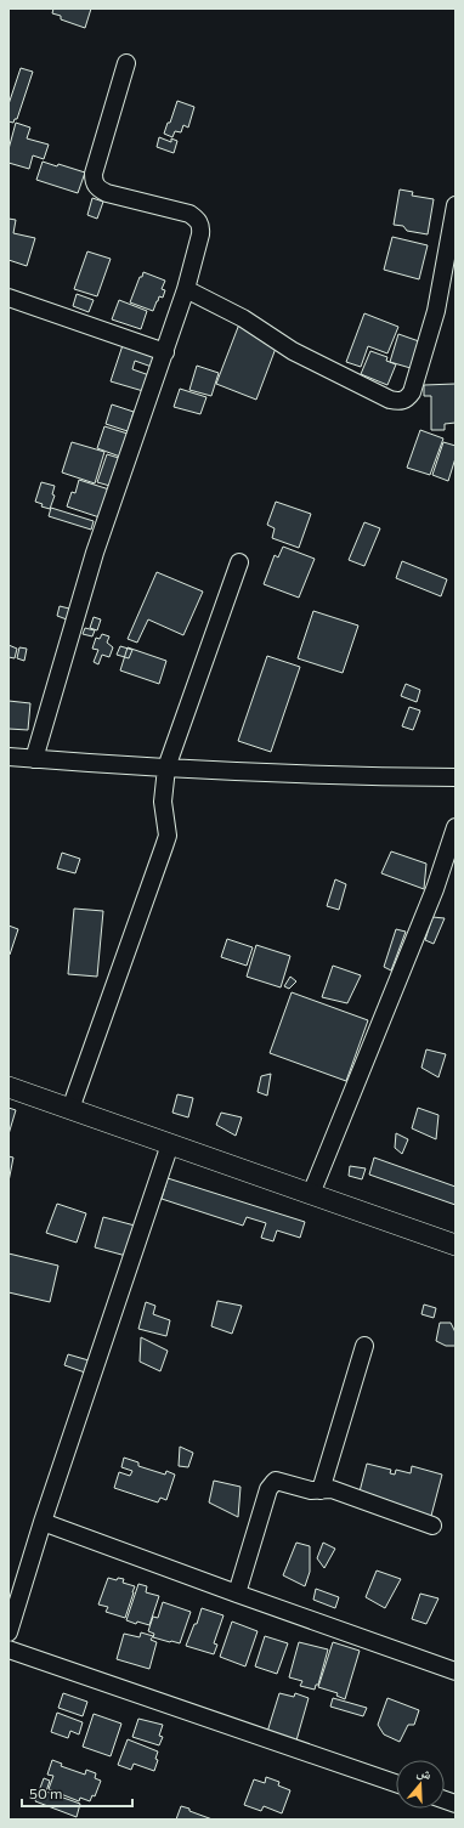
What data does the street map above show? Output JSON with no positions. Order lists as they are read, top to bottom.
{
  "scale_bar": "50 m",
  "north": "top"
}
